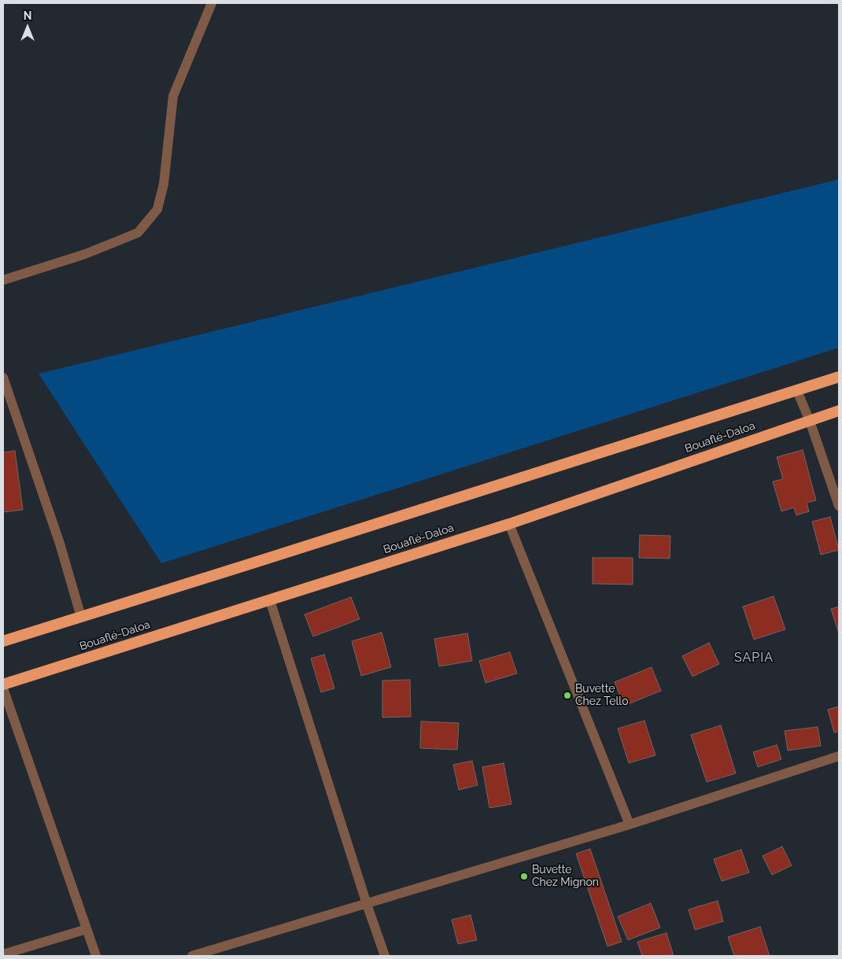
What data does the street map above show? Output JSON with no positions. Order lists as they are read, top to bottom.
{
  "streets": {
    "highway": ["Bouaflé-Daloa"]
  },
  "districts": ["SAPIA"],
  "places": ["Buvette Chez Tello", "Buvette Chez Mignon"],
  "north": "top"
}
